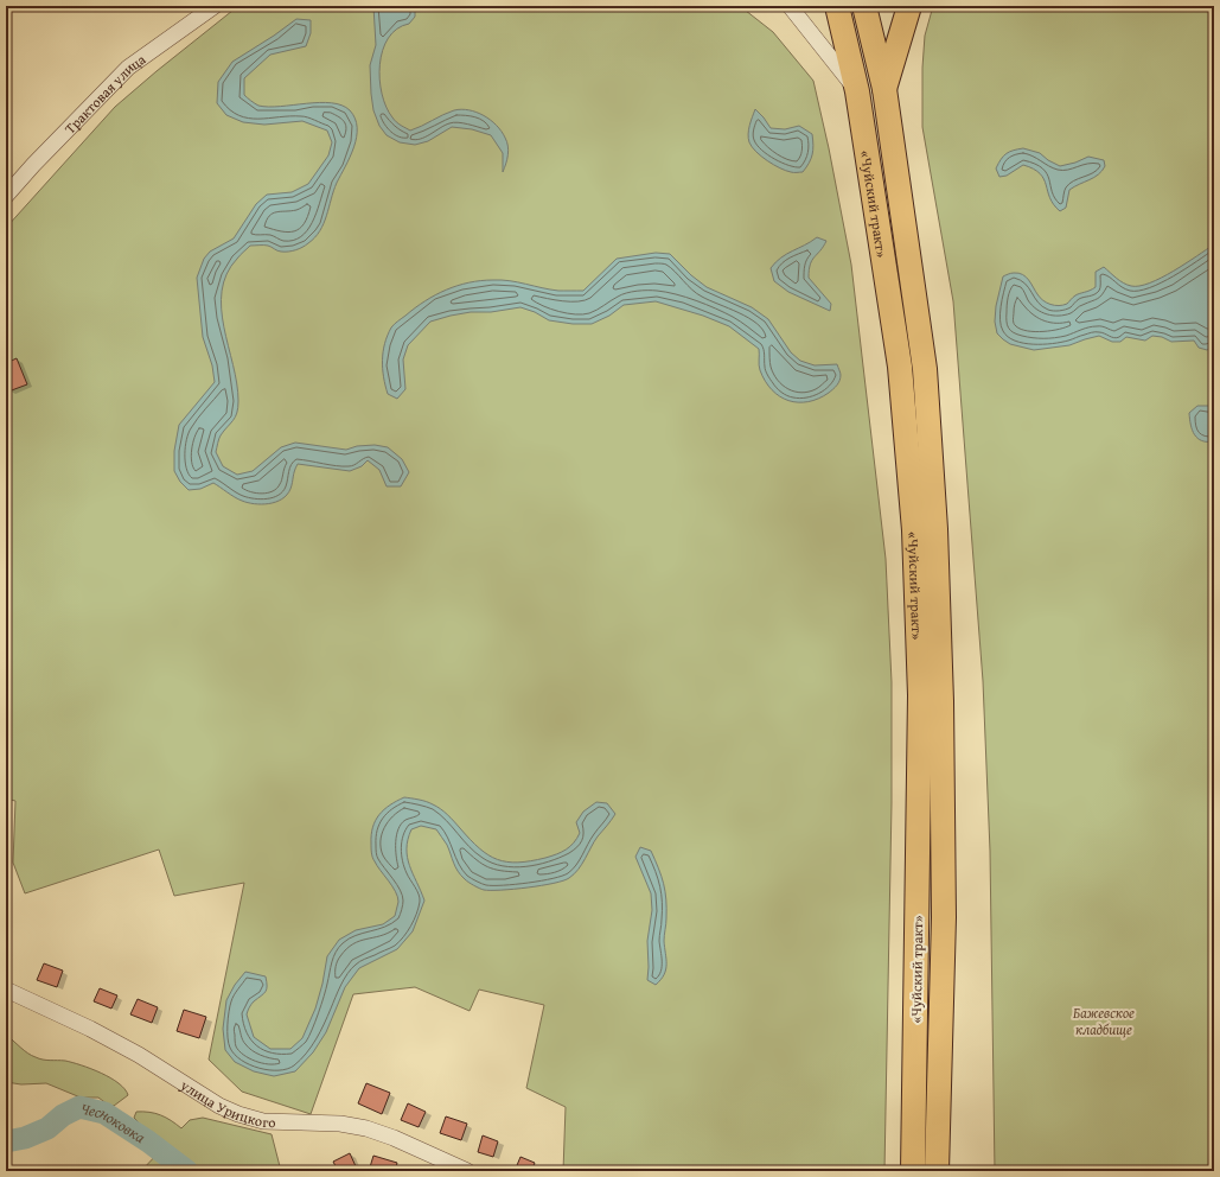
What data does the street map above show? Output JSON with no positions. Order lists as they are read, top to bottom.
{
  "streets": {
    "highway": ["«Чуйский тракт»"],
    "street": ["Трактовая улица", "улица Урицкого"]
  },
  "water": ["Чесноковка"],
  "parks": ["Бажевское кладбище"]
}
